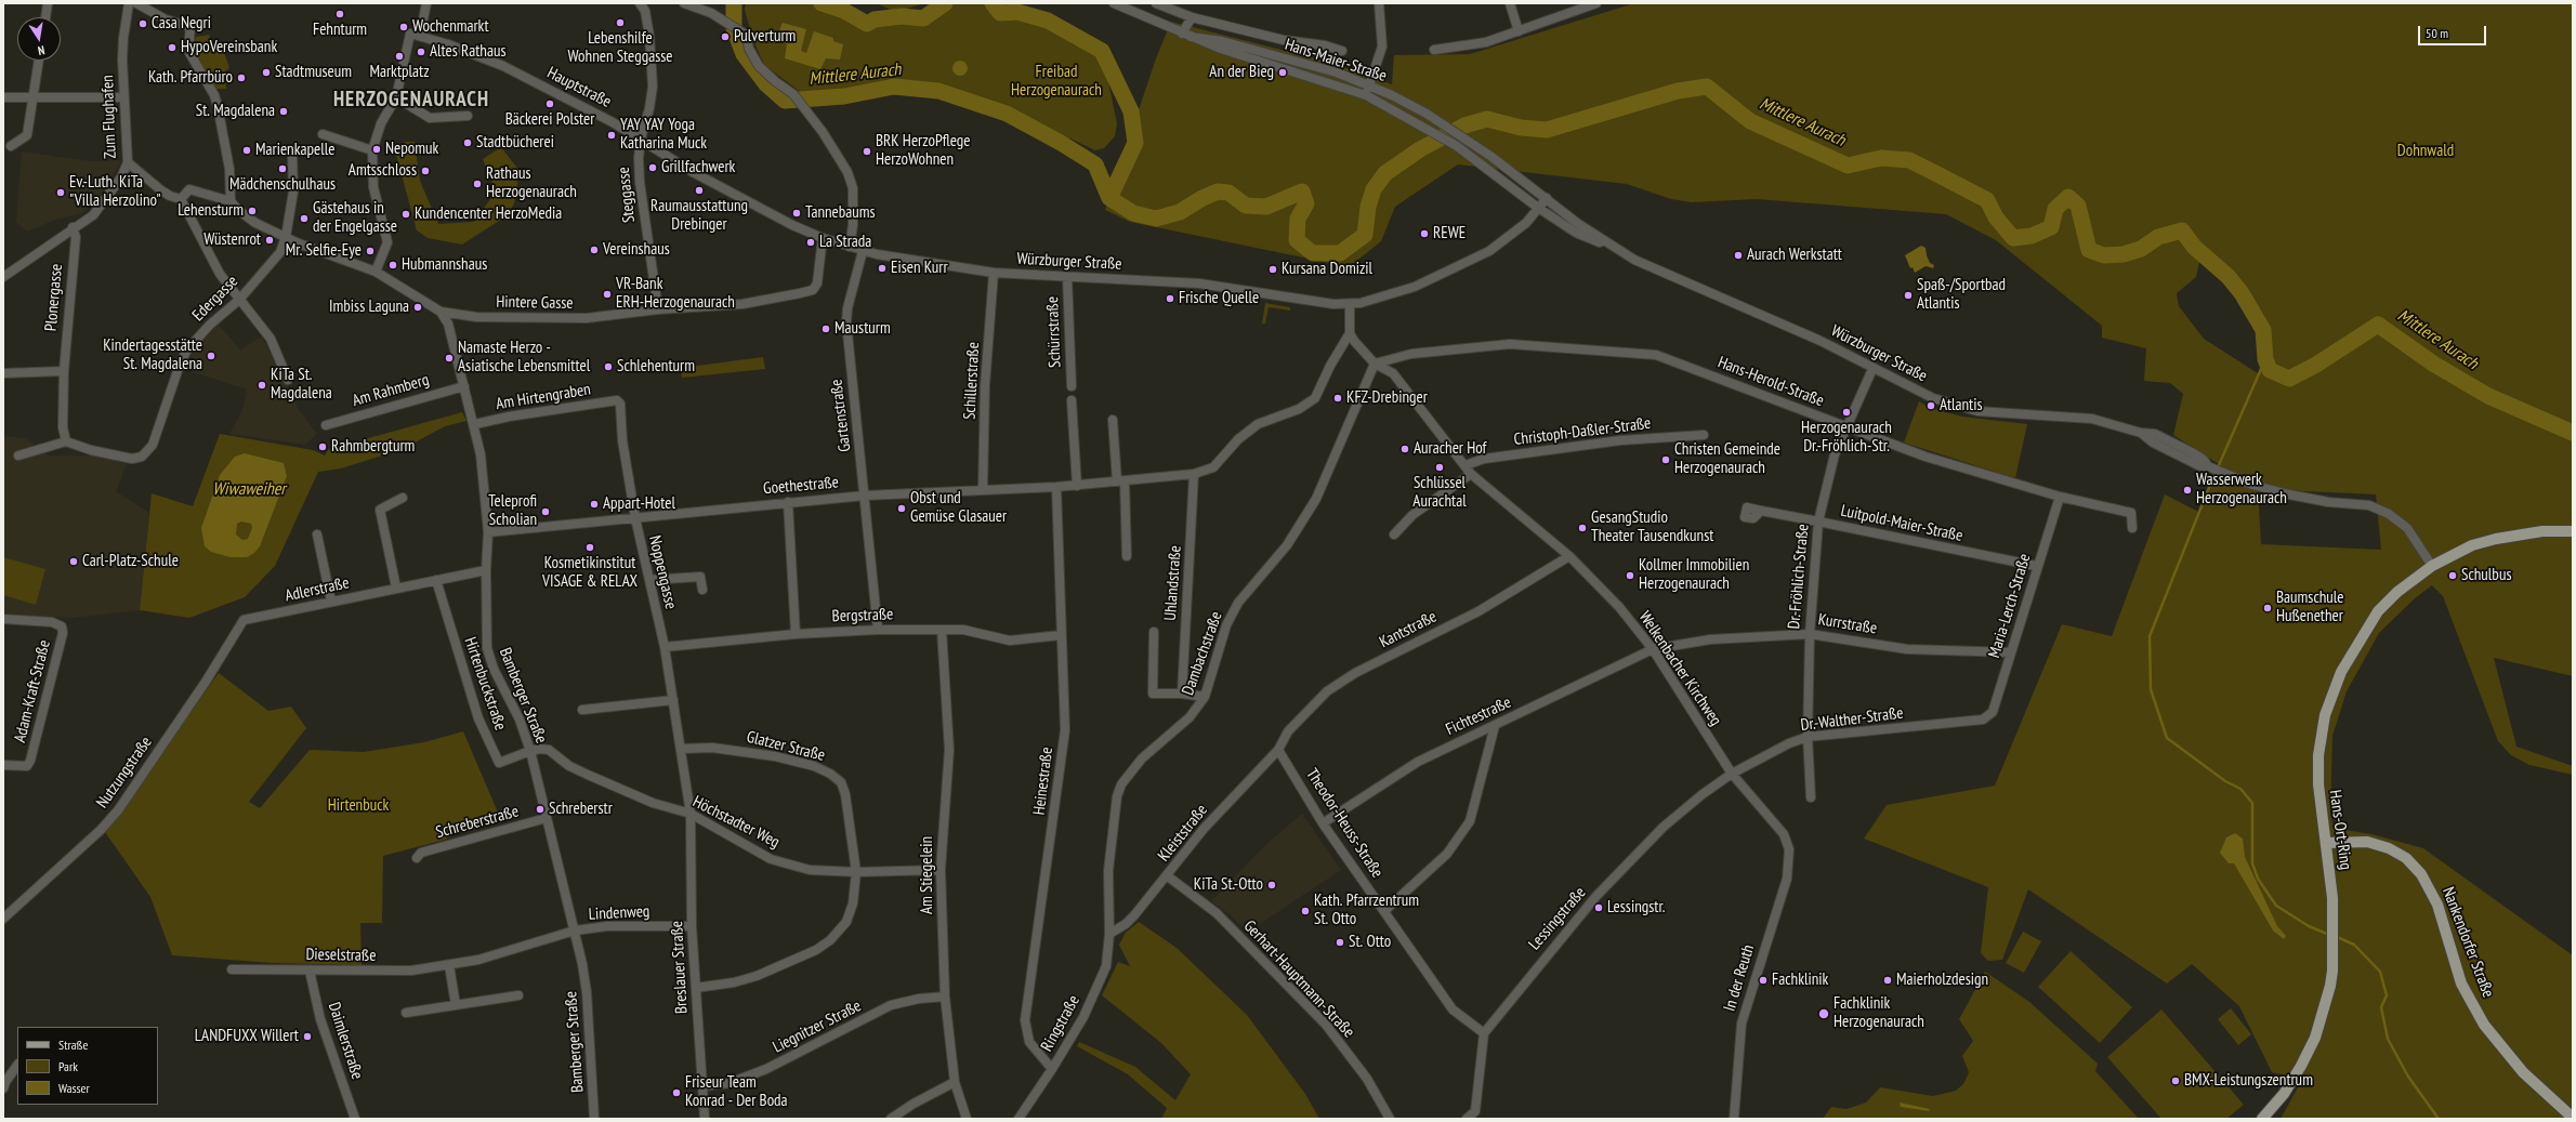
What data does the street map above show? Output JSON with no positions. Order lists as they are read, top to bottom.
{
  "streets": {
    "main road": ["Hans-Ort-Ring", "Nankendorfer Straße"],
    "street": [
      "Hans-Maier-Straße",
      "Hauptstraße",
      "Zum Flughafen",
      "Steggasse",
      "Würzburger Straße",
      "Plonergasse",
      "Edergasse",
      "Hintere Gasse",
      "Schürrstraße",
      "Schillerstraße",
      "Hans-Herold-Straße",
      "Am Rahmberg",
      "Am Hirtengraben",
      "Gartenstraße",
      "Christoph-Daßler-Straße",
      "Goethestraße",
      "Luitpold-Maier-Straße",
      "Noppengasse",
      "Dr.-Fröhlich-Straße",
      "Uhlandstraße",
      "Adlerstraße",
      "Maria-Lerch-Straße",
      "Bergstraße",
      "Kurrstraße",
      "Kantstraße",
      "Dambachstraße",
      "Welkenbacher Kirchweg",
      "Hirtenbuckstraße",
      "Adam-Kraft-Straße",
      "Bamberger Straße",
      "Fichtestraße",
      "Dr.-Walther-Straße",
      "Glatzer Straße",
      "Nutzungstraße",
      "Heinestraße",
      "Schreberstraße",
      "Höchstadter Weg",
      "Theodor-Heuss-Straße",
      "Kleiststraße",
      "Am Stiegelein",
      "Lindenweg",
      "Lessingstraße",
      "Dieselstraße",
      "Breslauer Straße",
      "In der Reuth",
      "Gerhart-Hauptmann-Straße",
      "Ringstraße",
      "Liegnitzer Straße",
      "Daimlerstraße"
    ]
  },
  "crossings": [
    ["Hans-Maier-Straße", "Würzburger Straße"],
    ["Hauptstraße", "Steggasse"],
    ["Hauptstraße", "Würzburger Straße"],
    ["Zum Flughafen", "Plonergasse"],
    ["Steggasse", "Hintere Gasse"],
    ["Würzburger Straße", "Hintere Gasse"],
    ["Würzburger Straße", "Schürrstraße"],
    ["Würzburger Straße", "Schillerstraße"],
    ["Würzburger Straße", "Gartenstraße"],
    ["Würzburger Straße", "Dr.-Fröhlich-Straße"],
    ["Würzburger Straße", "Hans-Ort-Ring"],
    ["Plonergasse", "Edergasse"],
    ["Edergasse", "Hintere Gasse"],
    ["Hintere Gasse", "Bamberger Straße"],
    ["Schillerstraße", "Goethestraße"],
    ["Hans-Herold-Straße", "Dr.-Fröhlich-Straße"],
    ["Hans-Herold-Straße", "Maria-Lerch-Straße"],
    ["Hans-Herold-Straße", "Dambachstraße"],
    ["Hans-Herold-Straße", "Welkenbacher Kirchweg"],
    ["Am Rahmberg", "Bamberger Straße"],
    ["Am Hirtengraben", "Noppengasse"],
    ["Am Hirtengraben", "Bamberger Straße"],
    ["Gartenstraße", "Goethestraße"],
    ["Gartenstraße", "Bergstraße"],
    ["Christoph-Daßler-Straße", "Welkenbacher Kirchweg"],
    ["Goethestraße", "Noppengasse"],
    ["Goethestraße", "Uhlandstraße"],
    ["Goethestraße", "Welkenbacher Kirchweg"],
    ["Goethestraße", "Bamberger Straße"],
    ["Goethestraße", "Heinestraße"],
    ["Luitpold-Maier-Straße", "Dr.-Fröhlich-Straße"],
    ["Luitpold-Maier-Straße", "Maria-Lerch-Straße"],
    ["Noppengasse", "Bergstraße"],
    ["Noppengasse", "Glatzer Straße"],
    ["Noppengasse", "Höchstadter Weg"],
    ["Noppengasse", "Breslauer Straße"],
    ["Dr.-Fröhlich-Straße", "Kurrstraße"],
    ["Dr.-Fröhlich-Straße", "Dr.-Walther-Straße"],
    ["Uhlandstraße", "Dambachstraße"],
    ["Adlerstraße", "Hirtenbuckstraße"],
    ["Adlerstraße", "Bamberger Straße"],
    ["Adlerstraße", "Nutzungstraße"],
    ["Maria-Lerch-Straße", "Kurrstraße"],
    ["Maria-Lerch-Straße", "Dr.-Walther-Straße"],
    ["Bergstraße", "Heinestraße"],
    ["Bergstraße", "Am Stiegelein"],
    ["Kurrstraße", "Welkenbacher Kirchweg"],
    ["Kurrstraße", "Fichtestraße"],
    ["Kantstraße", "Welkenbacher Kirchweg"],
    ["Kantstraße", "Theodor-Heuss-Straße"],
    ["Kantstraße", "Kleiststraße"],
    ["Dambachstraße", "Welkenbacher Kirchweg"],
    ["Dambachstraße", "Kleiststraße"],
    ["Dambachstraße", "Ringstraße"],
    ["Welkenbacher Kirchweg", "Fichtestraße"],
    ["Welkenbacher Kirchweg", "Dr.-Walther-Straße"],
    ["Welkenbacher Kirchweg", "Lessingstraße"],
    ["Welkenbacher Kirchweg", "In der Reuth"],
    ["Hirtenbuckstraße", "Bamberger Straße"],
    ["Hirtenbuckstraße", "Höchstadter Weg"],
    ["Bamberger Straße", "Schreberstraße"],
    ["Bamberger Straße", "Höchstadter Weg"],
    ["Bamberger Straße", "Lindenweg"],
    ["Bamberger Straße", "Dieselstraße"],
    ["Fichtestraße", "Theodor-Heuss-Straße"],
    ["Dr.-Walther-Straße", "Lessingstraße"],
    ["Glatzer Straße", "Höchstadter Weg"],
    ["Glatzer Straße", "Breslauer Straße"],
    ["Heinestraße", "Ringstraße"],
    ["Höchstadter Weg", "Am Stiegelein"],
    ["Höchstadter Weg", "Breslauer Straße"],
    ["Theodor-Heuss-Straße", "Kleiststraße"],
    ["Theodor-Heuss-Straße", "Lessingstraße"],
    ["Hans-Ort-Ring", "Nankendorfer Straße"],
    ["Kleiststraße", "Gerhart-Hauptmann-Straße"],
    ["Kleiststraße", "Ringstraße"],
    ["Am Stiegelein", "Liegnitzer Straße"],
    ["Lindenweg", "Dieselstraße"],
    ["Lindenweg", "Breslauer Straße"],
    ["Dieselstraße", "Daimlerstraße"],
    ["Breslauer Straße", "Liegnitzer Straße"]
  ],
  "districts": ["HERZOGENAURACH"],
  "water": ["Mittlere Aurach", "Wiwaweiher"],
  "parks": ["Freibad Herzogenaurach", "Dohnwald", "Hirtenbuck"],
  "places": [
    "Fehnturm",
    "Lebenshilfe Wohnen Steggasse",
    "Casa Negri",
    "Wochenmarkt",
    "Pulverturm",
    "HypoVereinsbank",
    "Altes Rathaus",
    "Marktplatz",
    "Stadtmuseum",
    "An der Bieg",
    "Kath. Pfarrbüro",
    "Bäckerei Polster",
    "St. Magdalena",
    "YAY YAY Yoga Katharina Muck",
    "Stadtbücherei",
    "Nepomuk",
    "Marienkapelle",
    "BRK HerzoPflege HerzoWohnen",
    "Grillfachwerk",
    "Mädchenschulhaus",
    "Amtsschloss",
    "Rathaus Herzogenaurach",
    "Raumausstattung Drebinger",
    "Ev.-Luth. KiTa \"Villa Herzolino\"",
    "Lehensturm",
    "Tannebaums",
    "Kundencenter HerzoMedia",
    "Gästehaus in der Engelgasse",
    "REWE",
    "Wüstenrot",
    "La Strada",
    "Vereinshaus",
    "Mr. Selfie-Eye",
    "Aurach Werkstatt",
    "Hubmannshaus",
    "Eisen Kurr",
    "Kursana Domizil",
    "VR-Bank ERH-Herzogenaurach",
    "Spaß-/Sportbad Atlantis",
    "Frische Quelle",
    "Imbiss Laguna",
    "Mausturm",
    "Kindertagesstätte St. Magdalena",
    "Namaste Herzo - Asiatische Lebensmittel",
    "Schlehenturm",
    "KiTa St. Magdalena",
    "KFZ-Drebinger",
    "Atlantis",
    "Herzogenaurach Dr.-Fröhlich-Str.",
    "Rahmbergturm",
    "Auracher Hof",
    "Christen Gemeinde Herzogenaurach",
    "Schlüssel Aurachtal",
    "Wasserwerk Herzogenaurach",
    "Appart-Hotel",
    "Obst und Gemüse Glasauer",
    "Teleprofi Scholian",
    "GesangStudio Theater Tausendkunst",
    "Kosmetikinstitut VISAGE & RELAX",
    "Carl-Platz-Schule",
    "Kollmer Immobilien Herzogenaurach",
    "Schulbus",
    "Baumschule Hußenether",
    "Schreberstr",
    "KiTa St.-Otto",
    "Lessingstr.",
    "Kath. Pfarrzentrum St. Otto",
    "St. Otto",
    "Fachklinik",
    "Maierholzdesign",
    "Fachklinik Herzogenaurach",
    "LANDFUXX Willert",
    "BMX-Leistungszentrum",
    "Friseur Team Konrad - Der Boda"
  ],
  "legend": ["Straße", "Park", "Wasser"],
  "scale_bar": "50 m",
  "north": "bottom"
}
